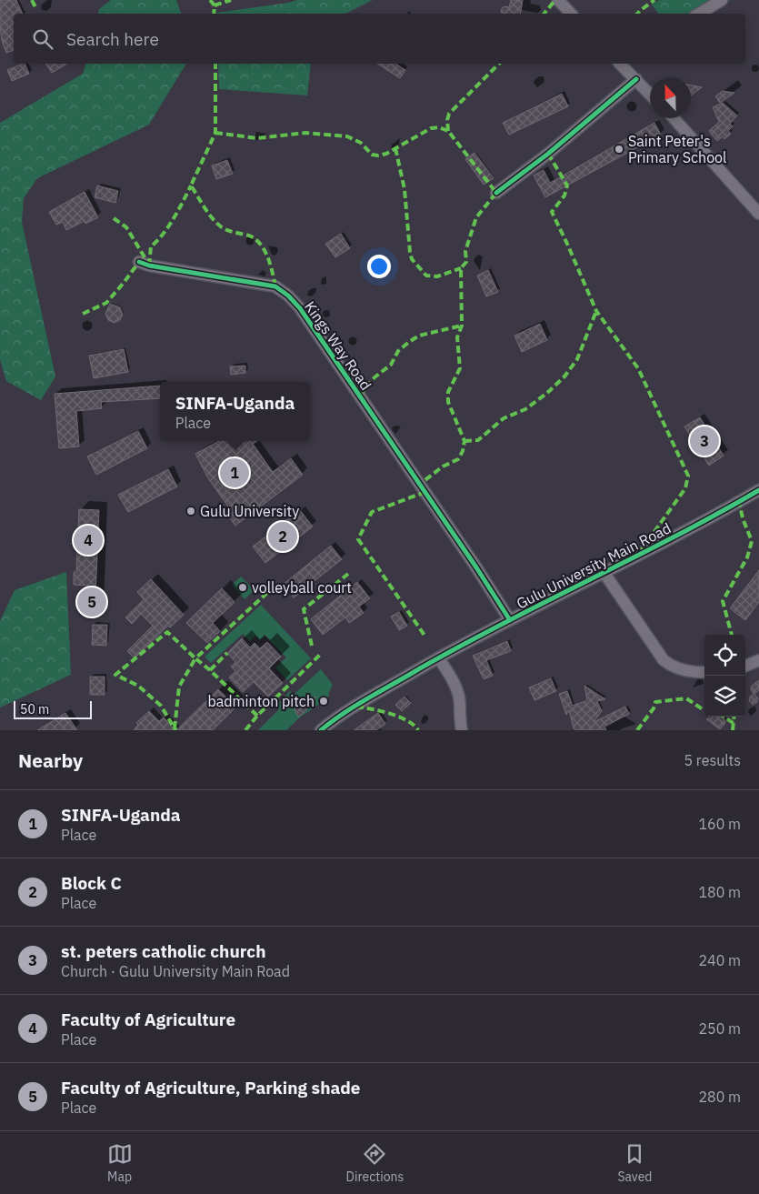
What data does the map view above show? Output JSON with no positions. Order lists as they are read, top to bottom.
{
  "streets": {
    "street": ["Kings Way Road", "Gulu University Main Road"]
  },
  "crossings": [
    ["Kings Way Road", "Gulu University Main Road"]
  ],
  "places": [
    "Saint Peter's Primary School",
    "Gulu University",
    "volleyball court",
    "badminton pitch"
  ],
  "scale_bar": "50 m",
  "north": "top",
  "page": {
    "search": "Search here",
    "popup": ["SINFA-Uganda", "Place"],
    "pins": [
      "3",
      "1",
      "2",
      "4",
      "5"
    ],
    "scale": "50 m",
    "heading": ["Nearby", "5 results"],
    "list": [
      {
        "mark": "1",
        "name": "SINFA-Uganda",
        "note": "Place",
        "value": "160 m"
      },
      {
        "mark": "2",
        "name": "Block C",
        "note": "Place",
        "value": "180 m"
      },
      {
        "mark": "3",
        "name": "st. peters catholic church",
        "note": "Church · Gulu University Main Road",
        "value": "240 m"
      },
      {
        "mark": "4",
        "name": "Faculty of Agriculture",
        "note": "Place",
        "value": "250 m"
      },
      {
        "mark": "5",
        "name": "Faculty of Agriculture, Parking shade",
        "note": "Place",
        "value": "280 m"
      }
    ],
    "nav": ["Map", "Directions", "Saved"]
  }
}
